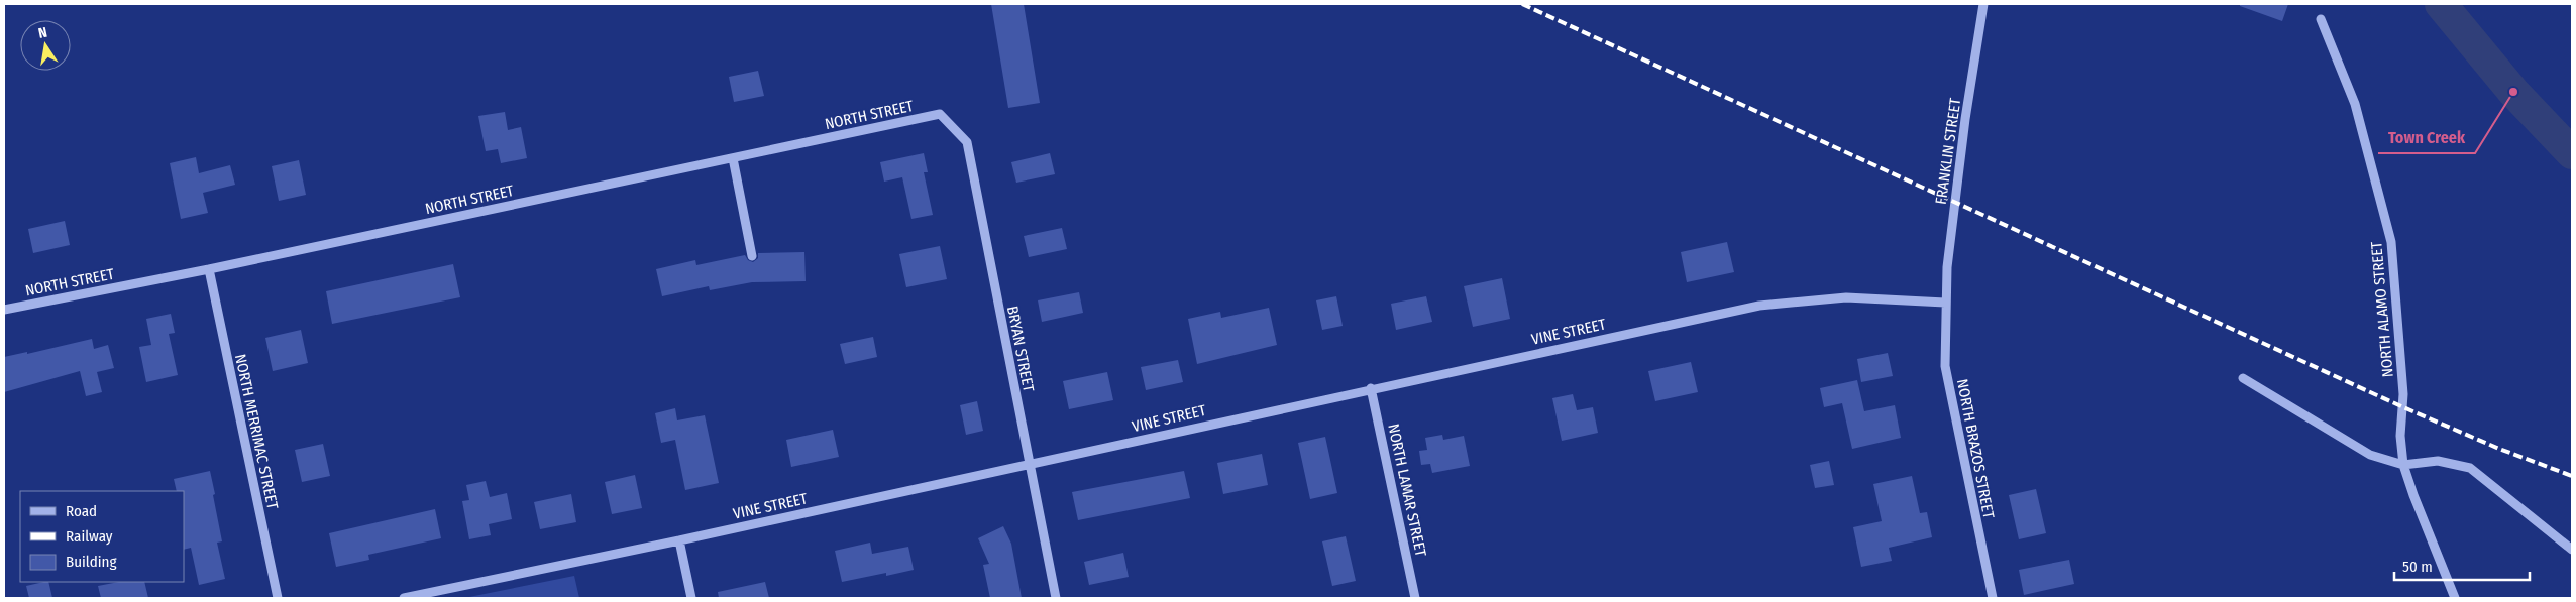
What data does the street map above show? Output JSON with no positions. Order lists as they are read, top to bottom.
{
  "streets": {
    "street": [
      "NORTH STREET",
      "FRANKLIN STREET",
      "NORTH ALAMO STREET",
      "VINE STREET",
      "BRYAN STREET",
      "NORTH MERRIMAC STREET",
      "NORTH BRAZOS STREET",
      "NORTH LAMAR STREET"
    ]
  },
  "crossings": [
    ["NORTH STREET", "BRYAN STREET"],
    ["NORTH STREET", "NORTH MERRIMAC STREET"],
    ["FRANKLIN STREET", "VINE STREET"],
    ["FRANKLIN STREET", "NORTH BRAZOS STREET"],
    ["VINE STREET", "BRYAN STREET"],
    ["VINE STREET", "NORTH BRAZOS STREET"],
    ["VINE STREET", "NORTH LAMAR STREET"]
  ],
  "places": ["Town Creek"],
  "legend": ["Road", "Railway", "Building"],
  "scale_bar": "50 m",
  "north": "top"
}
